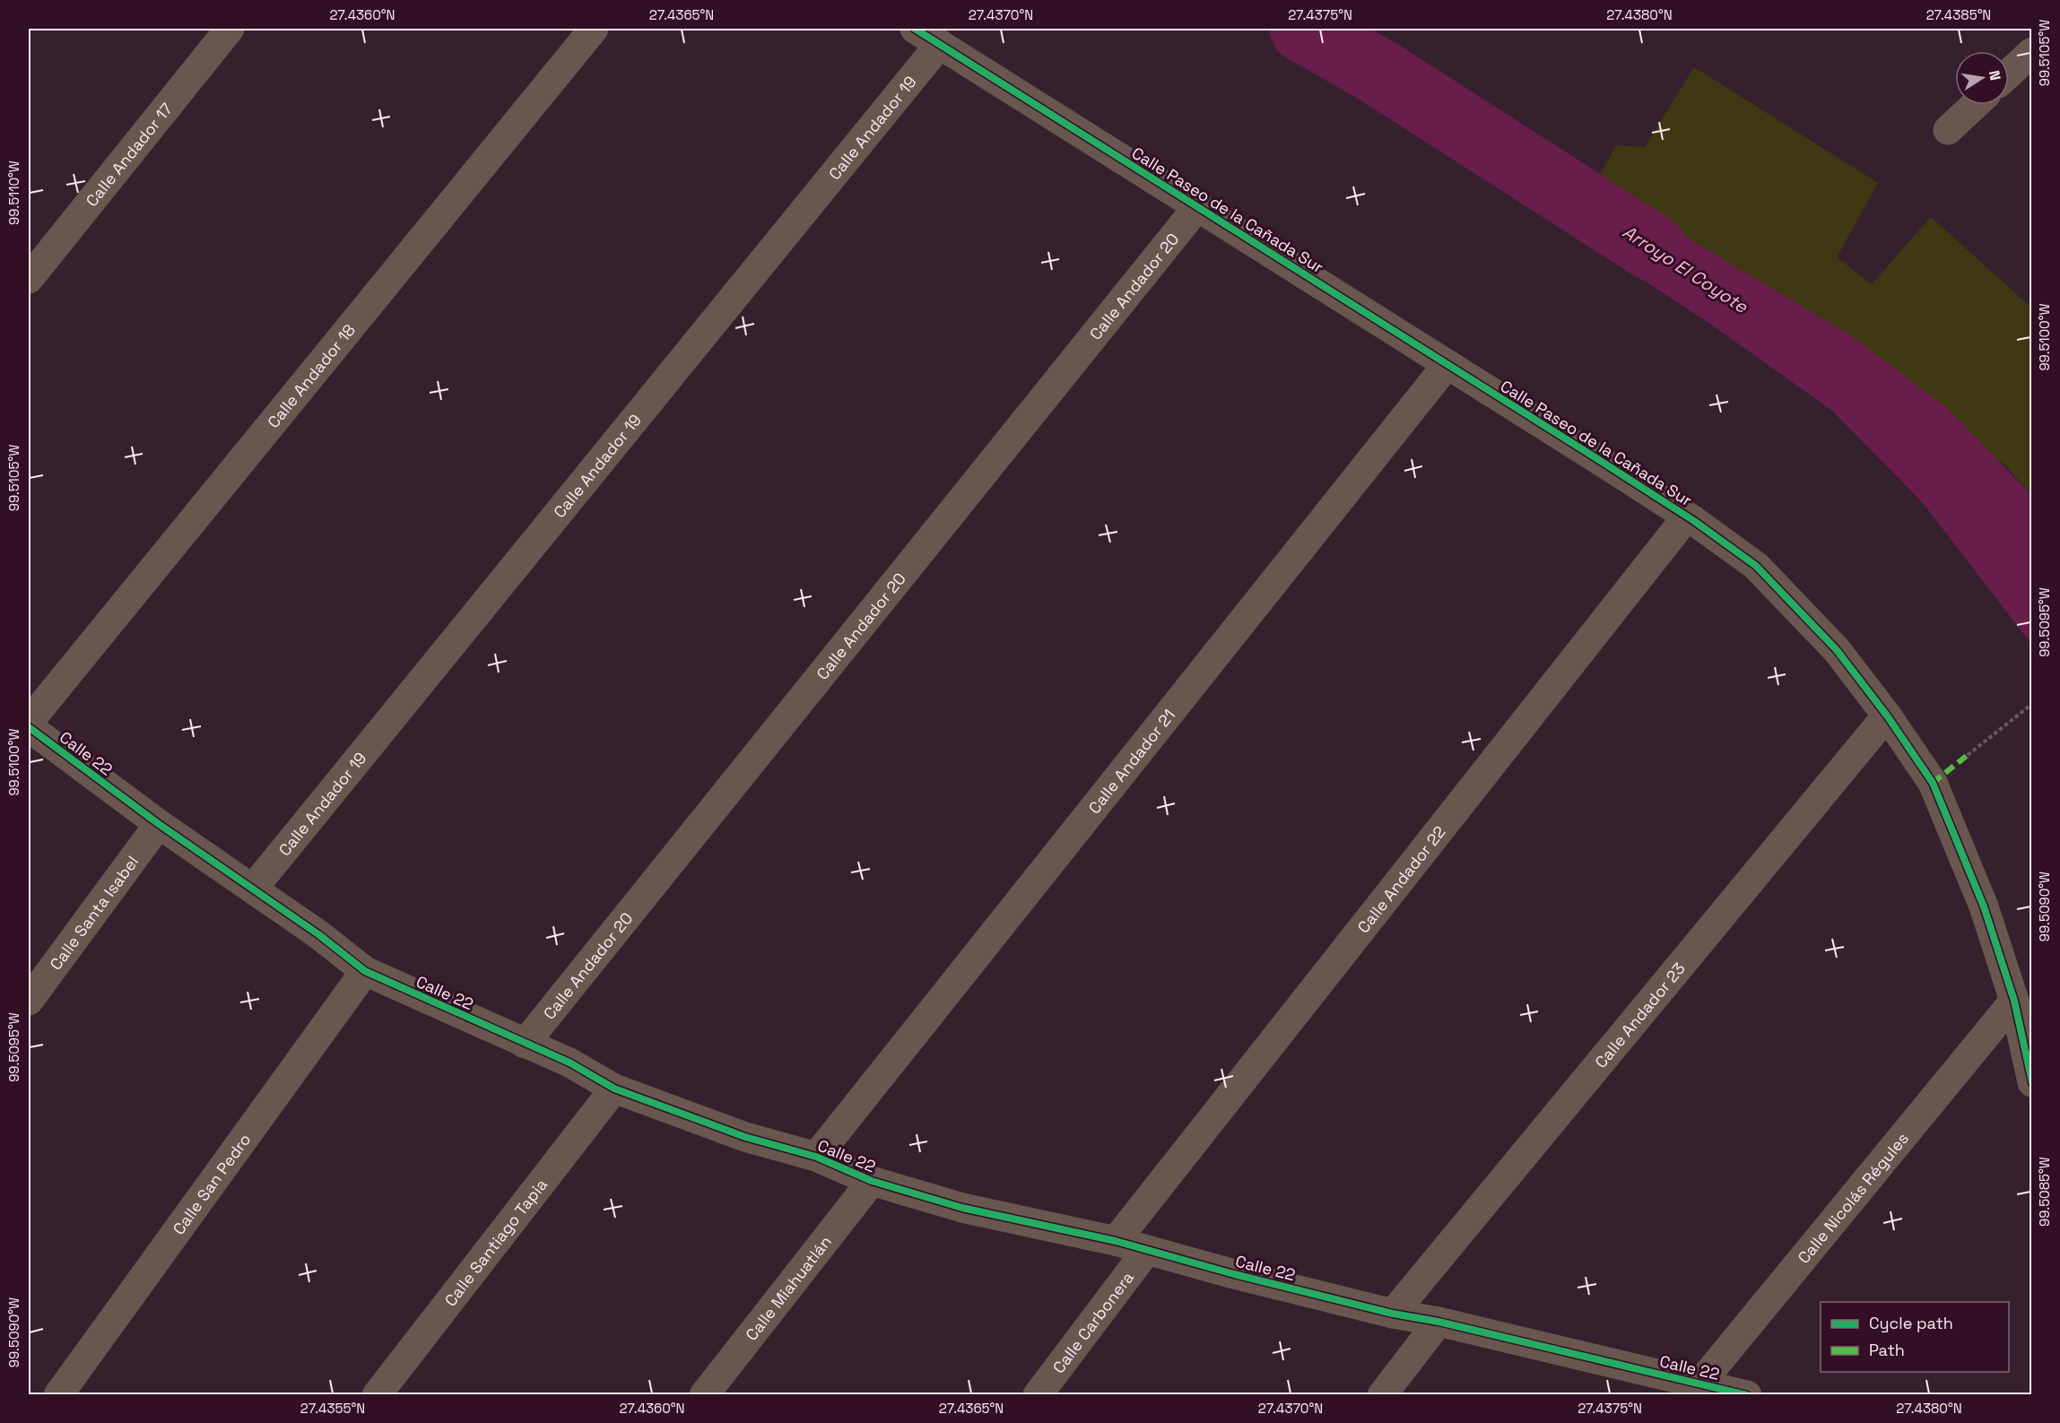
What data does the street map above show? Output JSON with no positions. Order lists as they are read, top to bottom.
{
  "streets": {
    "street": [
      "Calle Andador 19",
      "Calle Andador 17",
      "Calle Paseo de la Cañada Sur",
      "Calle Andador 20",
      "Calle Andador 18",
      "Calle 22",
      "Calle Andador 21",
      "Calle Andador 22",
      "Calle Santa Isabel",
      "Calle Andador 23",
      "Calle San Pedro",
      "Calle Nicolás Régules",
      "Calle Santiago Tapia",
      "Calle Miahuatlán",
      "Calle Carbonera"
    ]
  },
  "crossings": [
    ["Calle Andador 19", "Calle Paseo de la Cañada Sur"],
    ["Calle Andador 19", "Calle 22"],
    ["Calle Paseo de la Cañada Sur", "Calle Andador 20"],
    ["Calle Paseo de la Cañada Sur", "Calle Andador 21"],
    ["Calle Paseo de la Cañada Sur", "Calle Andador 22"],
    ["Calle Paseo de la Cañada Sur", "Calle Andador 23"],
    ["Calle Paseo de la Cañada Sur", "Calle Nicolás Régules"],
    ["Calle Andador 20", "Calle 22"],
    ["Calle 22", "Calle Andador 21"],
    ["Calle 22", "Calle Andador 22"],
    ["Calle 22", "Calle Santa Isabel"],
    ["Calle 22", "Calle Andador 23"],
    ["Calle 22", "Calle San Pedro"],
    ["Calle 22", "Calle Nicolás Régules"],
    ["Calle 22", "Calle Santiago Tapia"],
    ["Calle 22", "Calle Miahuatlán"],
    ["Calle 22", "Calle Carbonera"]
  ],
  "water": ["Arroyo El Coyote"],
  "legend": ["Cycle path", "Path"],
  "north": "right",
  "coordinates": [
    "27.4360°N",
    "27.4365°N",
    "27.4370°N",
    "27.4375°N",
    "27.4380°N",
    "27.4385°N",
    "99.5105°W",
    "99.5110°W",
    "99.5100°W",
    "99.5095°W",
    "99.5090°W",
    "99.5085°W",
    "27.4355°N"
  ]
}
